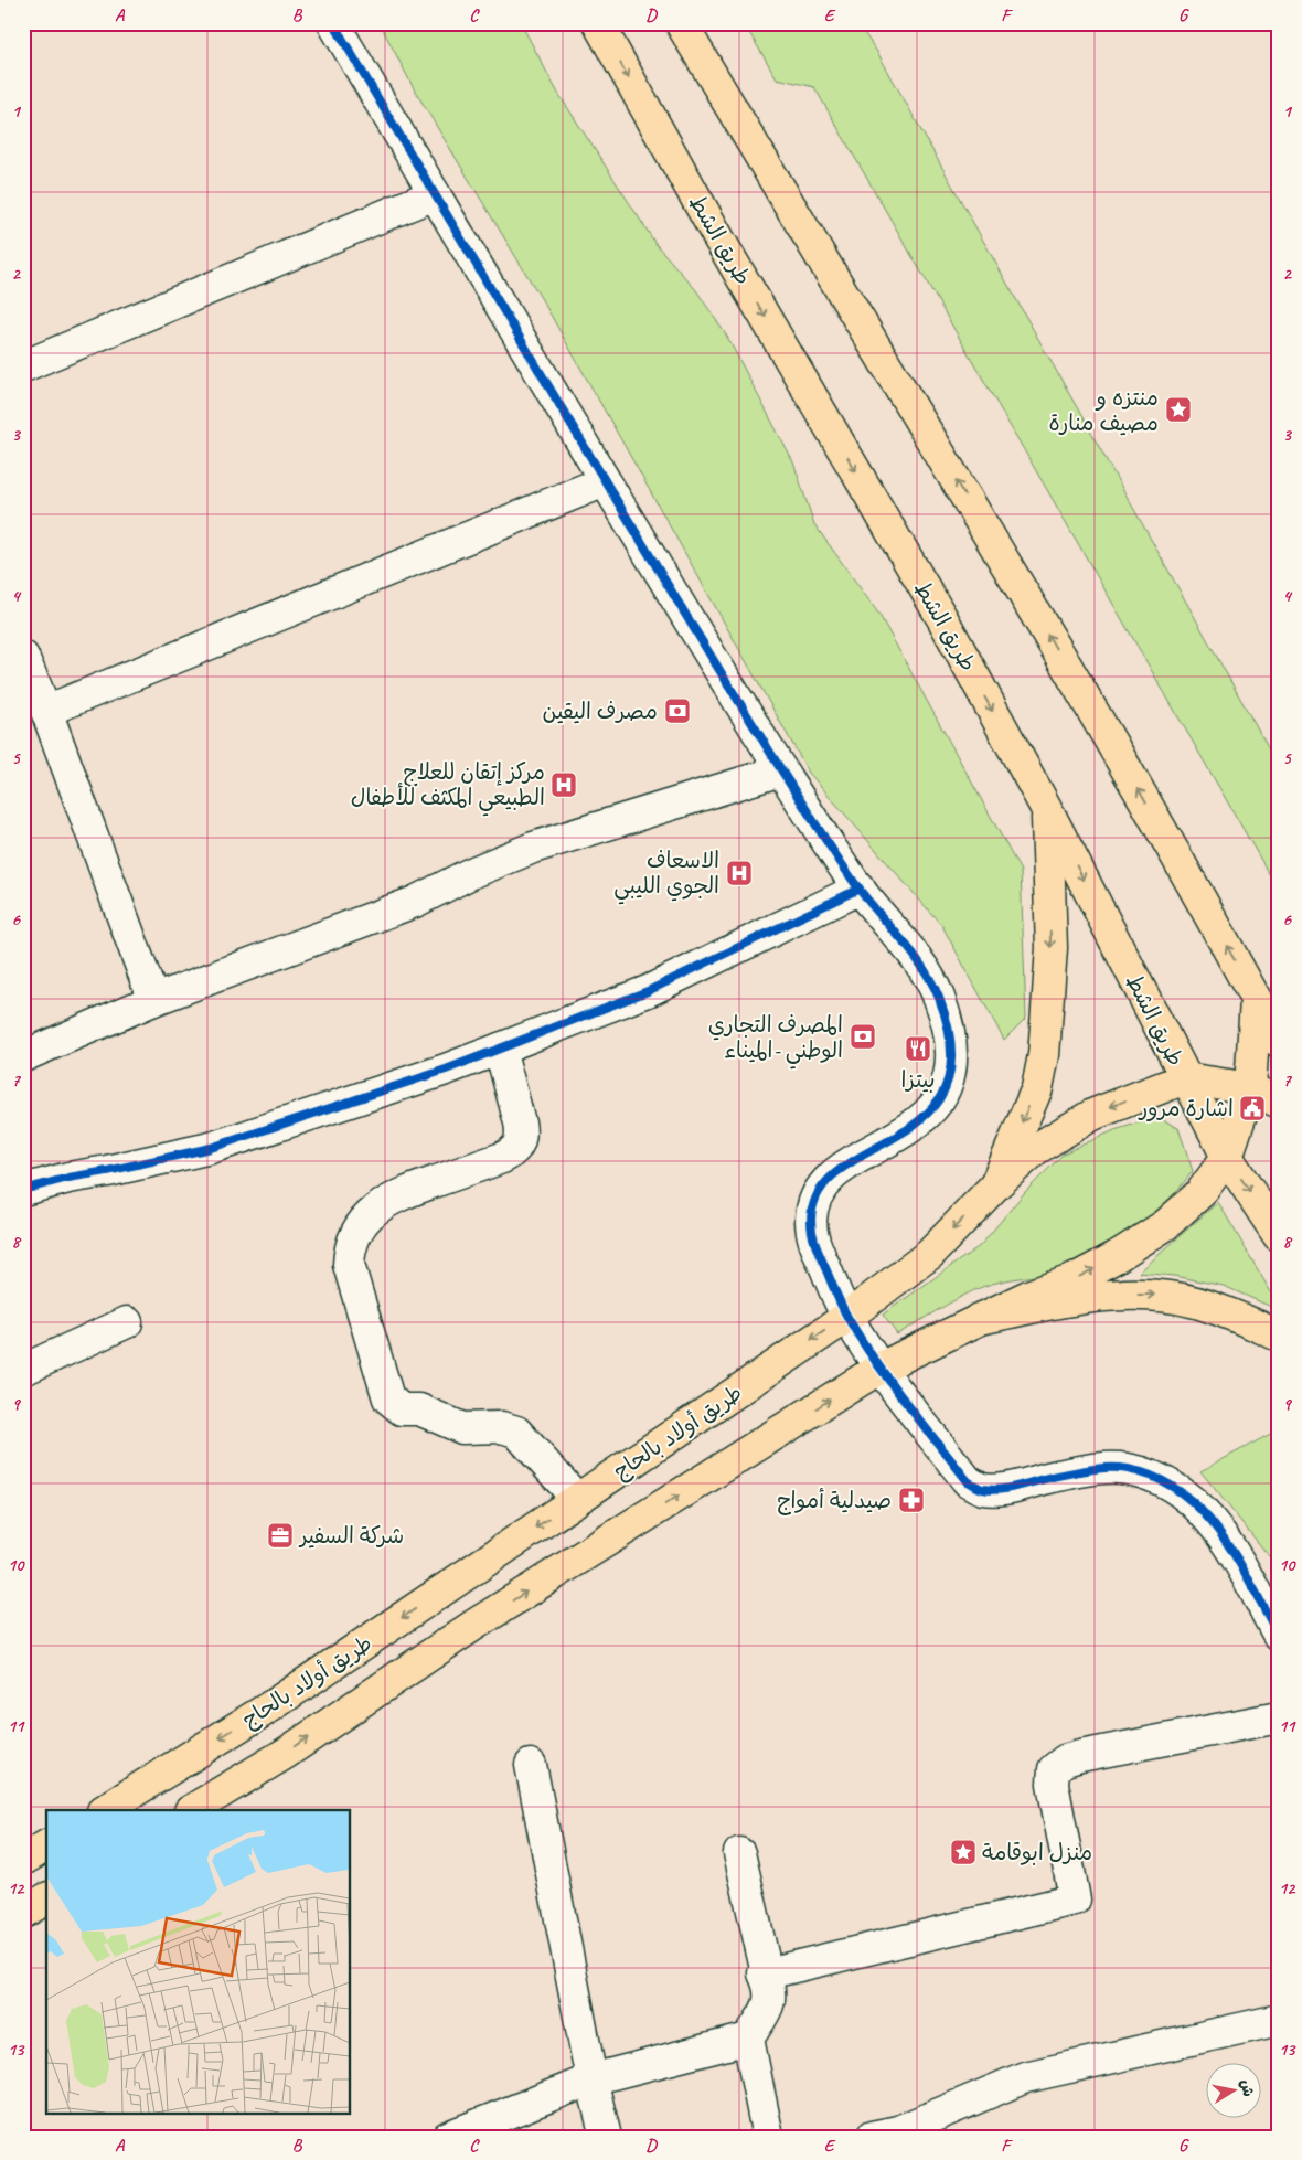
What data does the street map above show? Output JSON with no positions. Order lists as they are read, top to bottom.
{
  "streets": {
    "main road": ["طريق الشط", "طريق أولاد بالحاج"]
  },
  "crossings": [
    ["طريق الشط", "طريق أولاد بالحاج"]
  ],
  "places": {
    "place": ["منتزه و مصيف منارة", "منزل ابوقامة"],
    "bank": ["مصرف اليقين", "المصرف التجاري الوطني -الميناء"],
    "hospital": ["مركز إتقان للعلاج الطبيعي المكثف للأطفال", "الاسعاف الجوي الليبي"],
    "restaurant": ["بيتزا"],
    "public building": ["اشارة مرور"],
    "pharmacy": ["صيدلية أمواج"],
    "office": ["شركة السفير"]
  },
  "north": "right",
  "grid": {
    "columns": [
      "A",
      "B",
      "C",
      "D",
      "E",
      "F",
      "G"
    ],
    "rows": [
      "1",
      "2",
      "3",
      "4",
      "5",
      "6",
      "7",
      "8",
      "9",
      "10",
      "11",
      "12",
      "13"
    ]
  }
}
